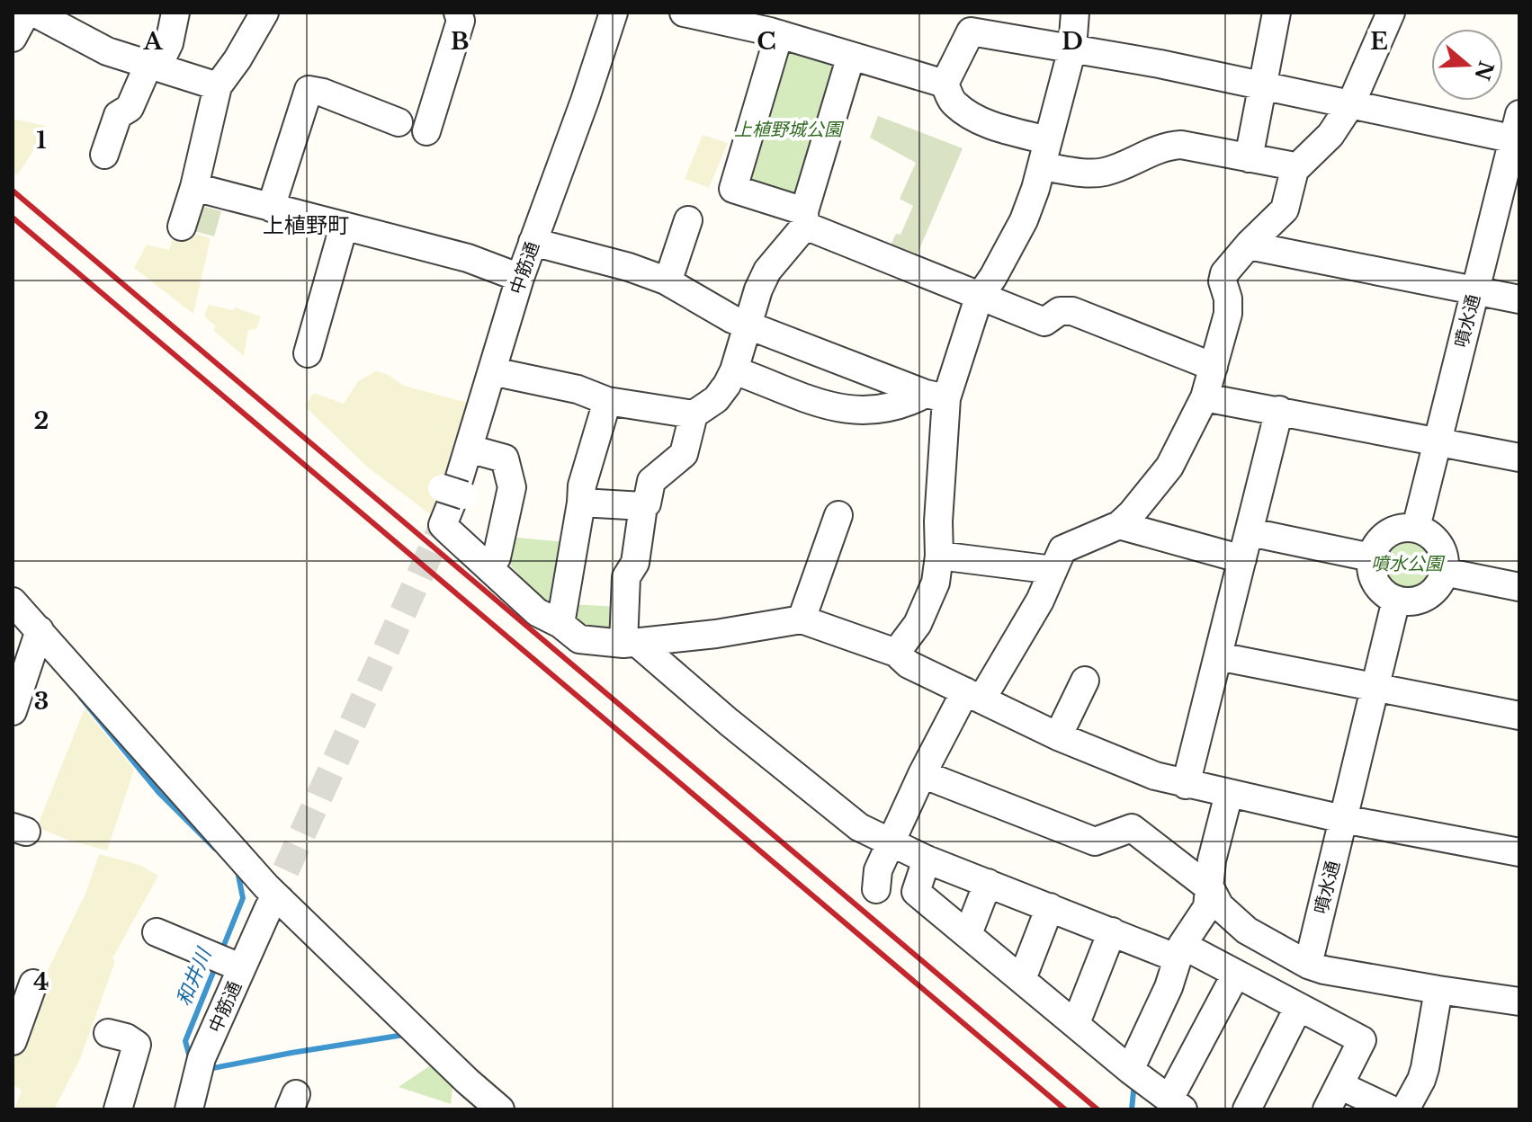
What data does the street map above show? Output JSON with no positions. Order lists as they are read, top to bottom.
{
  "streets": {
    "street": ["中筋通", "噴水通"]
  },
  "districts": ["上植野町"],
  "water": ["和井川"],
  "parks": ["上植野城公園", "噴水公園"],
  "north": "right",
  "grid": {
    "columns": [
      "A",
      "B",
      "C",
      "D",
      "E"
    ],
    "rows": [
      "1",
      "2",
      "3",
      "4"
    ]
  }
}
